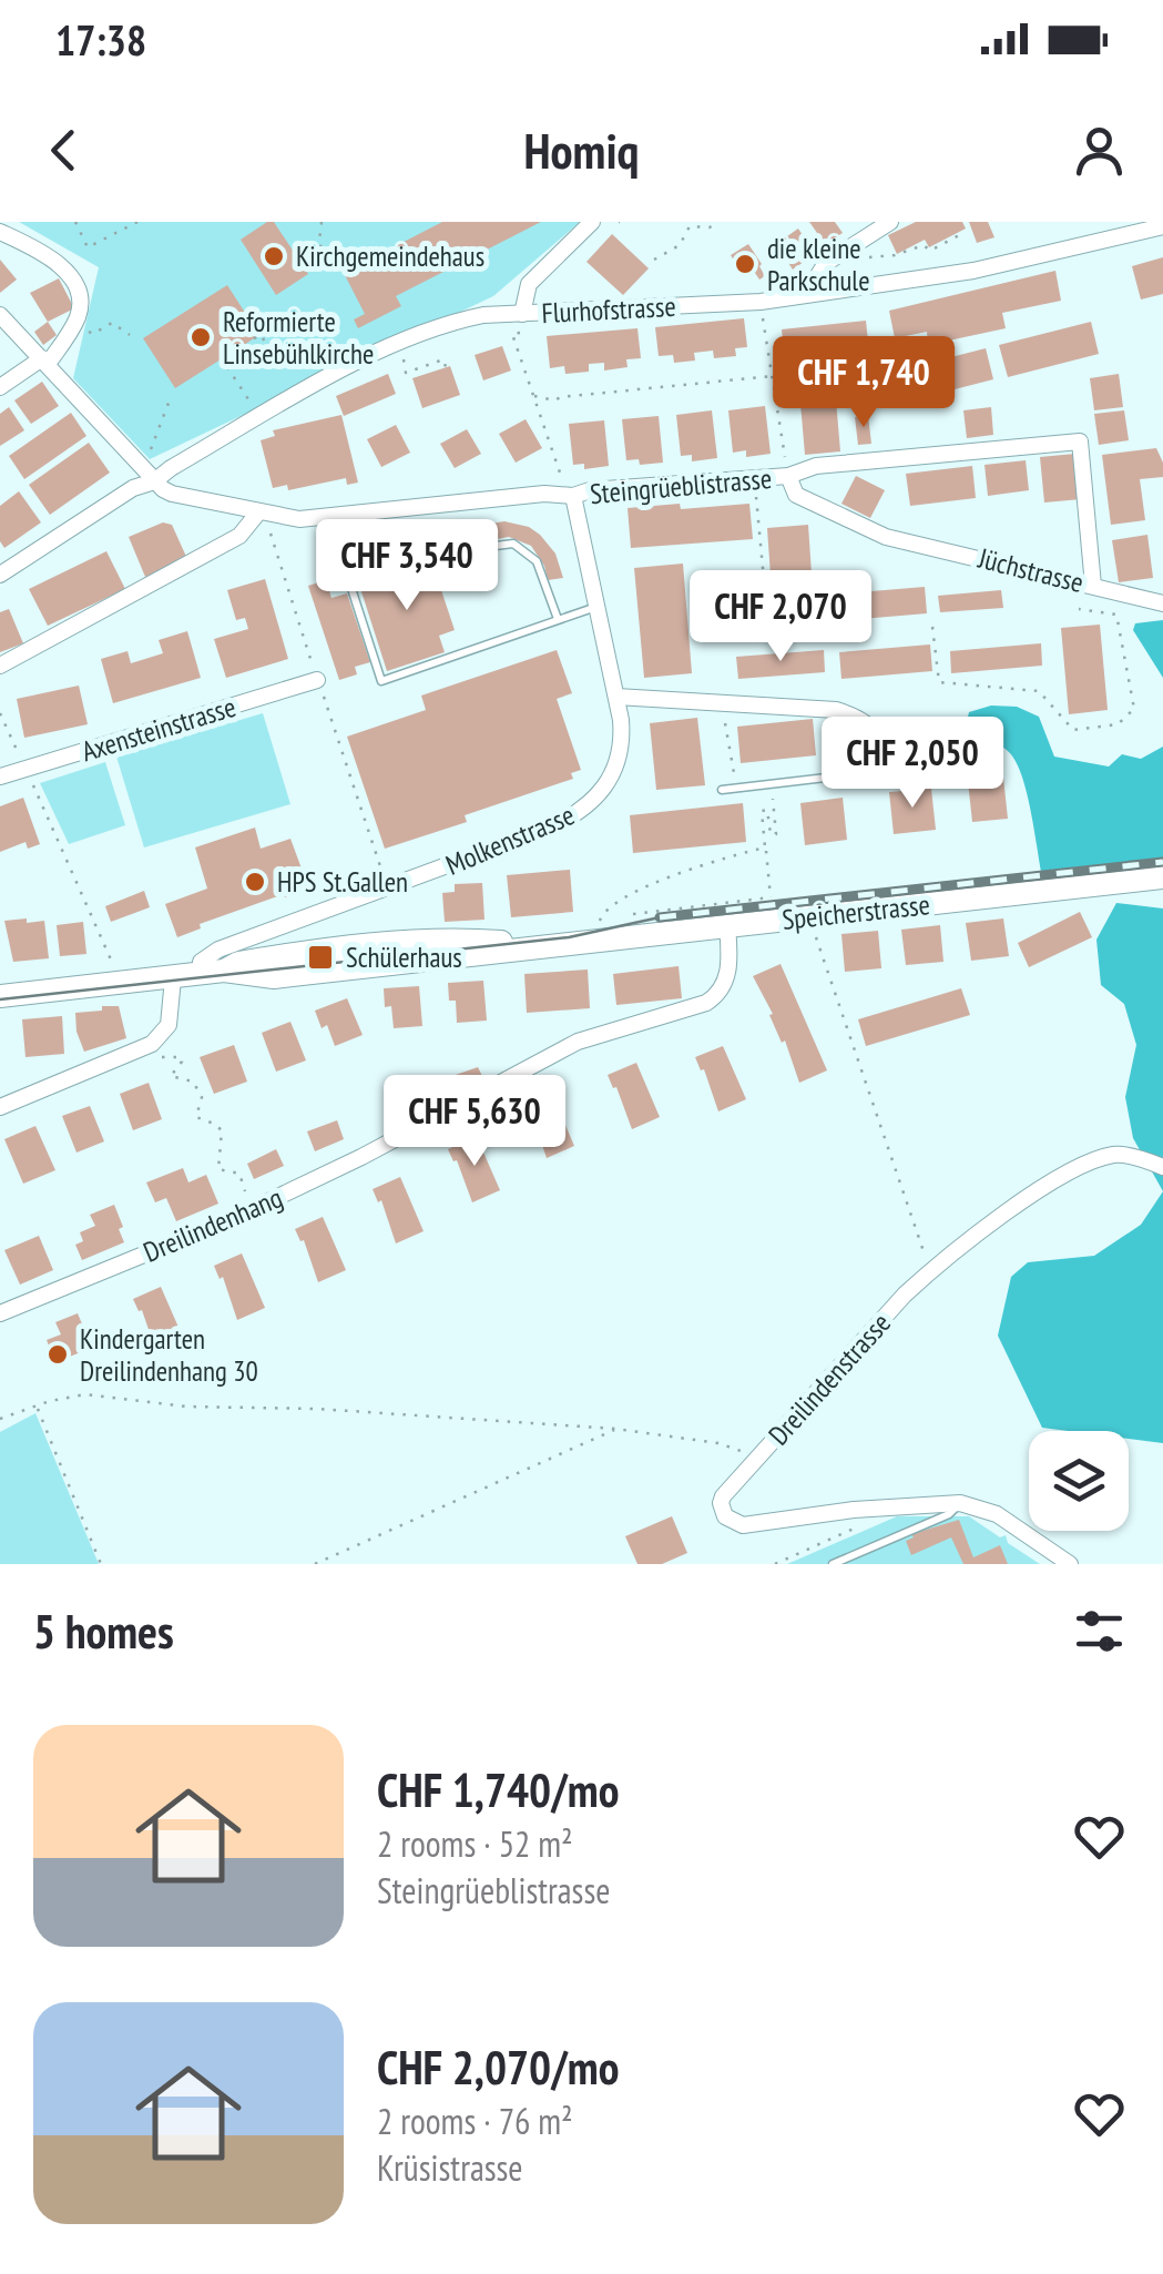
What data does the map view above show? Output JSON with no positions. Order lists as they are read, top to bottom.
{
  "streets": {
    "main road": ["Speicherstrasse"],
    "street": [
      "Flurhofstrasse",
      "Steingrüeblistrasse",
      "Jüchstrasse",
      "Axensteinstrasse",
      "Molkenstrasse",
      "Dreilindenhang",
      "Dreilindenstrasse"
    ]
  },
  "crossings": [
    ["Flurhofstrasse", "Steingrüeblistrasse"],
    ["Steingrüeblistrasse", "Jüchstrasse"],
    ["Steingrüeblistrasse", "Molkenstrasse"],
    ["Molkenstrasse", "Speicherstrasse"],
    ["Speicherstrasse", "Dreilindenhang"]
  ],
  "places": {
    "other": [
      "Kirchgemeindehaus",
      "die kleine Parkschule",
      "Reformierte Linsebühlkirche",
      "HPS St.Gallen",
      "Kindergarten Dreilindenhang 30"
    ],
    "transit": ["Schülerhaus"]
  },
  "page": {
    "status": "17:38",
    "header": "Homiq",
    "price": [
      "CHF 1,740",
      "CHF 3,540",
      "CHF 2,070",
      "CHF 2,050",
      "CHF 5,630"
    ],
    "heading": "5 homes",
    "list": [
      {
        "name": "CHF 1,740/mo",
        "note": "2 rooms · 52 m² · Steingrüeblistrasse"
      },
      {
        "name": "CHF 2,070/mo",
        "note": "2 rooms · 76 m² · Krüsistrasse"
      }
    ]
  }
}
